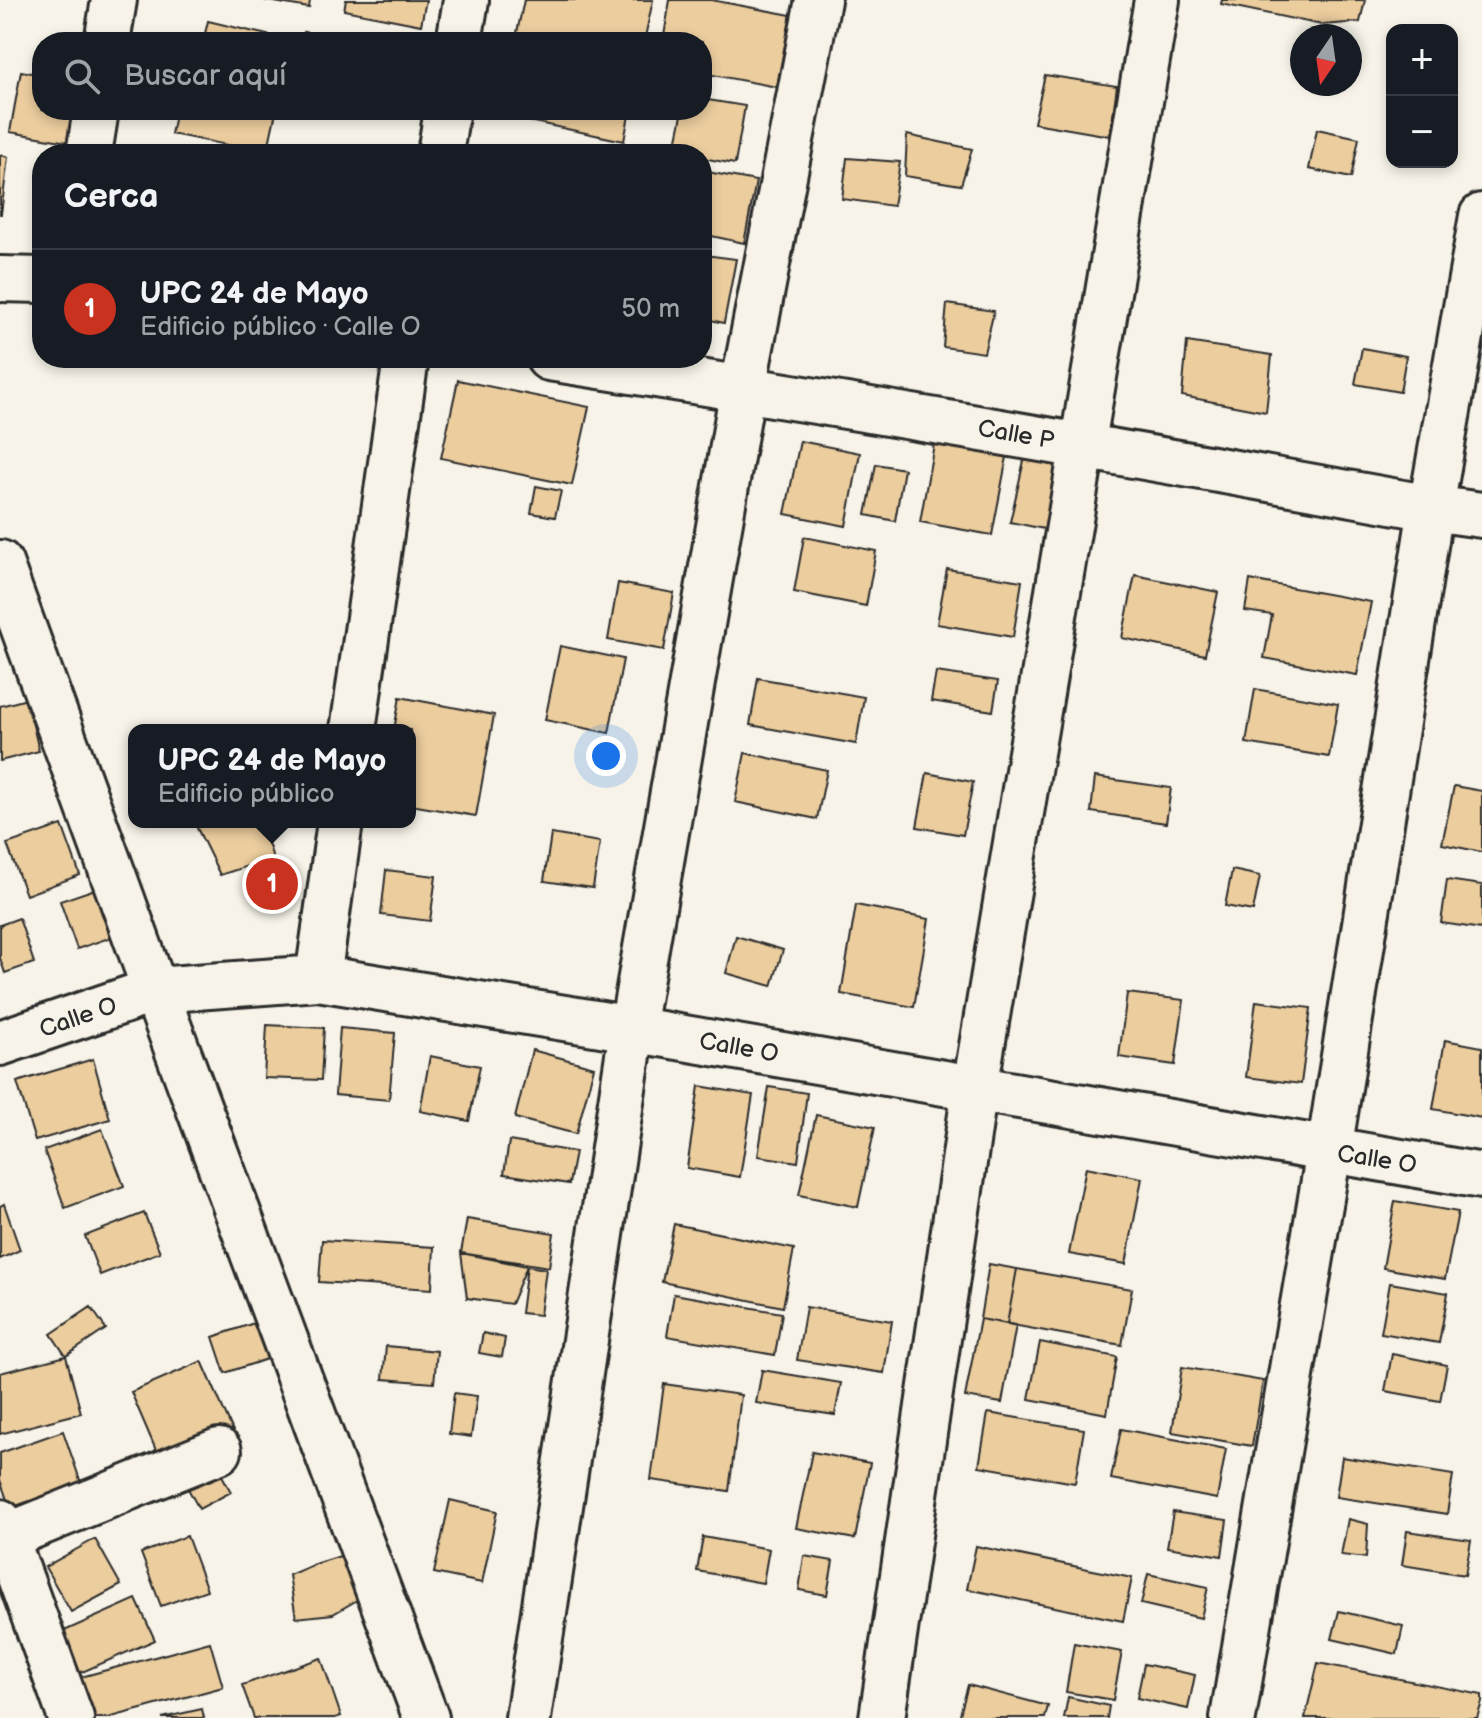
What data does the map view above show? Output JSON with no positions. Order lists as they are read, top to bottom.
{
  "streets": {
    "street": ["Calle P", "Calle O"]
  },
  "north": "bottom",
  "page": {
    "map_buttons": ["+", "−"],
    "search": "Buscar aquí",
    "heading": "Cerca",
    "list": [
      {
        "mark": "1",
        "name": "UPC 24 de Mayo",
        "note": "Edificio público · Calle O",
        "value": "50 m"
      }
    ],
    "popup": ["UPC 24 de Mayo", "Edificio público"],
    "pins": "1"
  }
}
